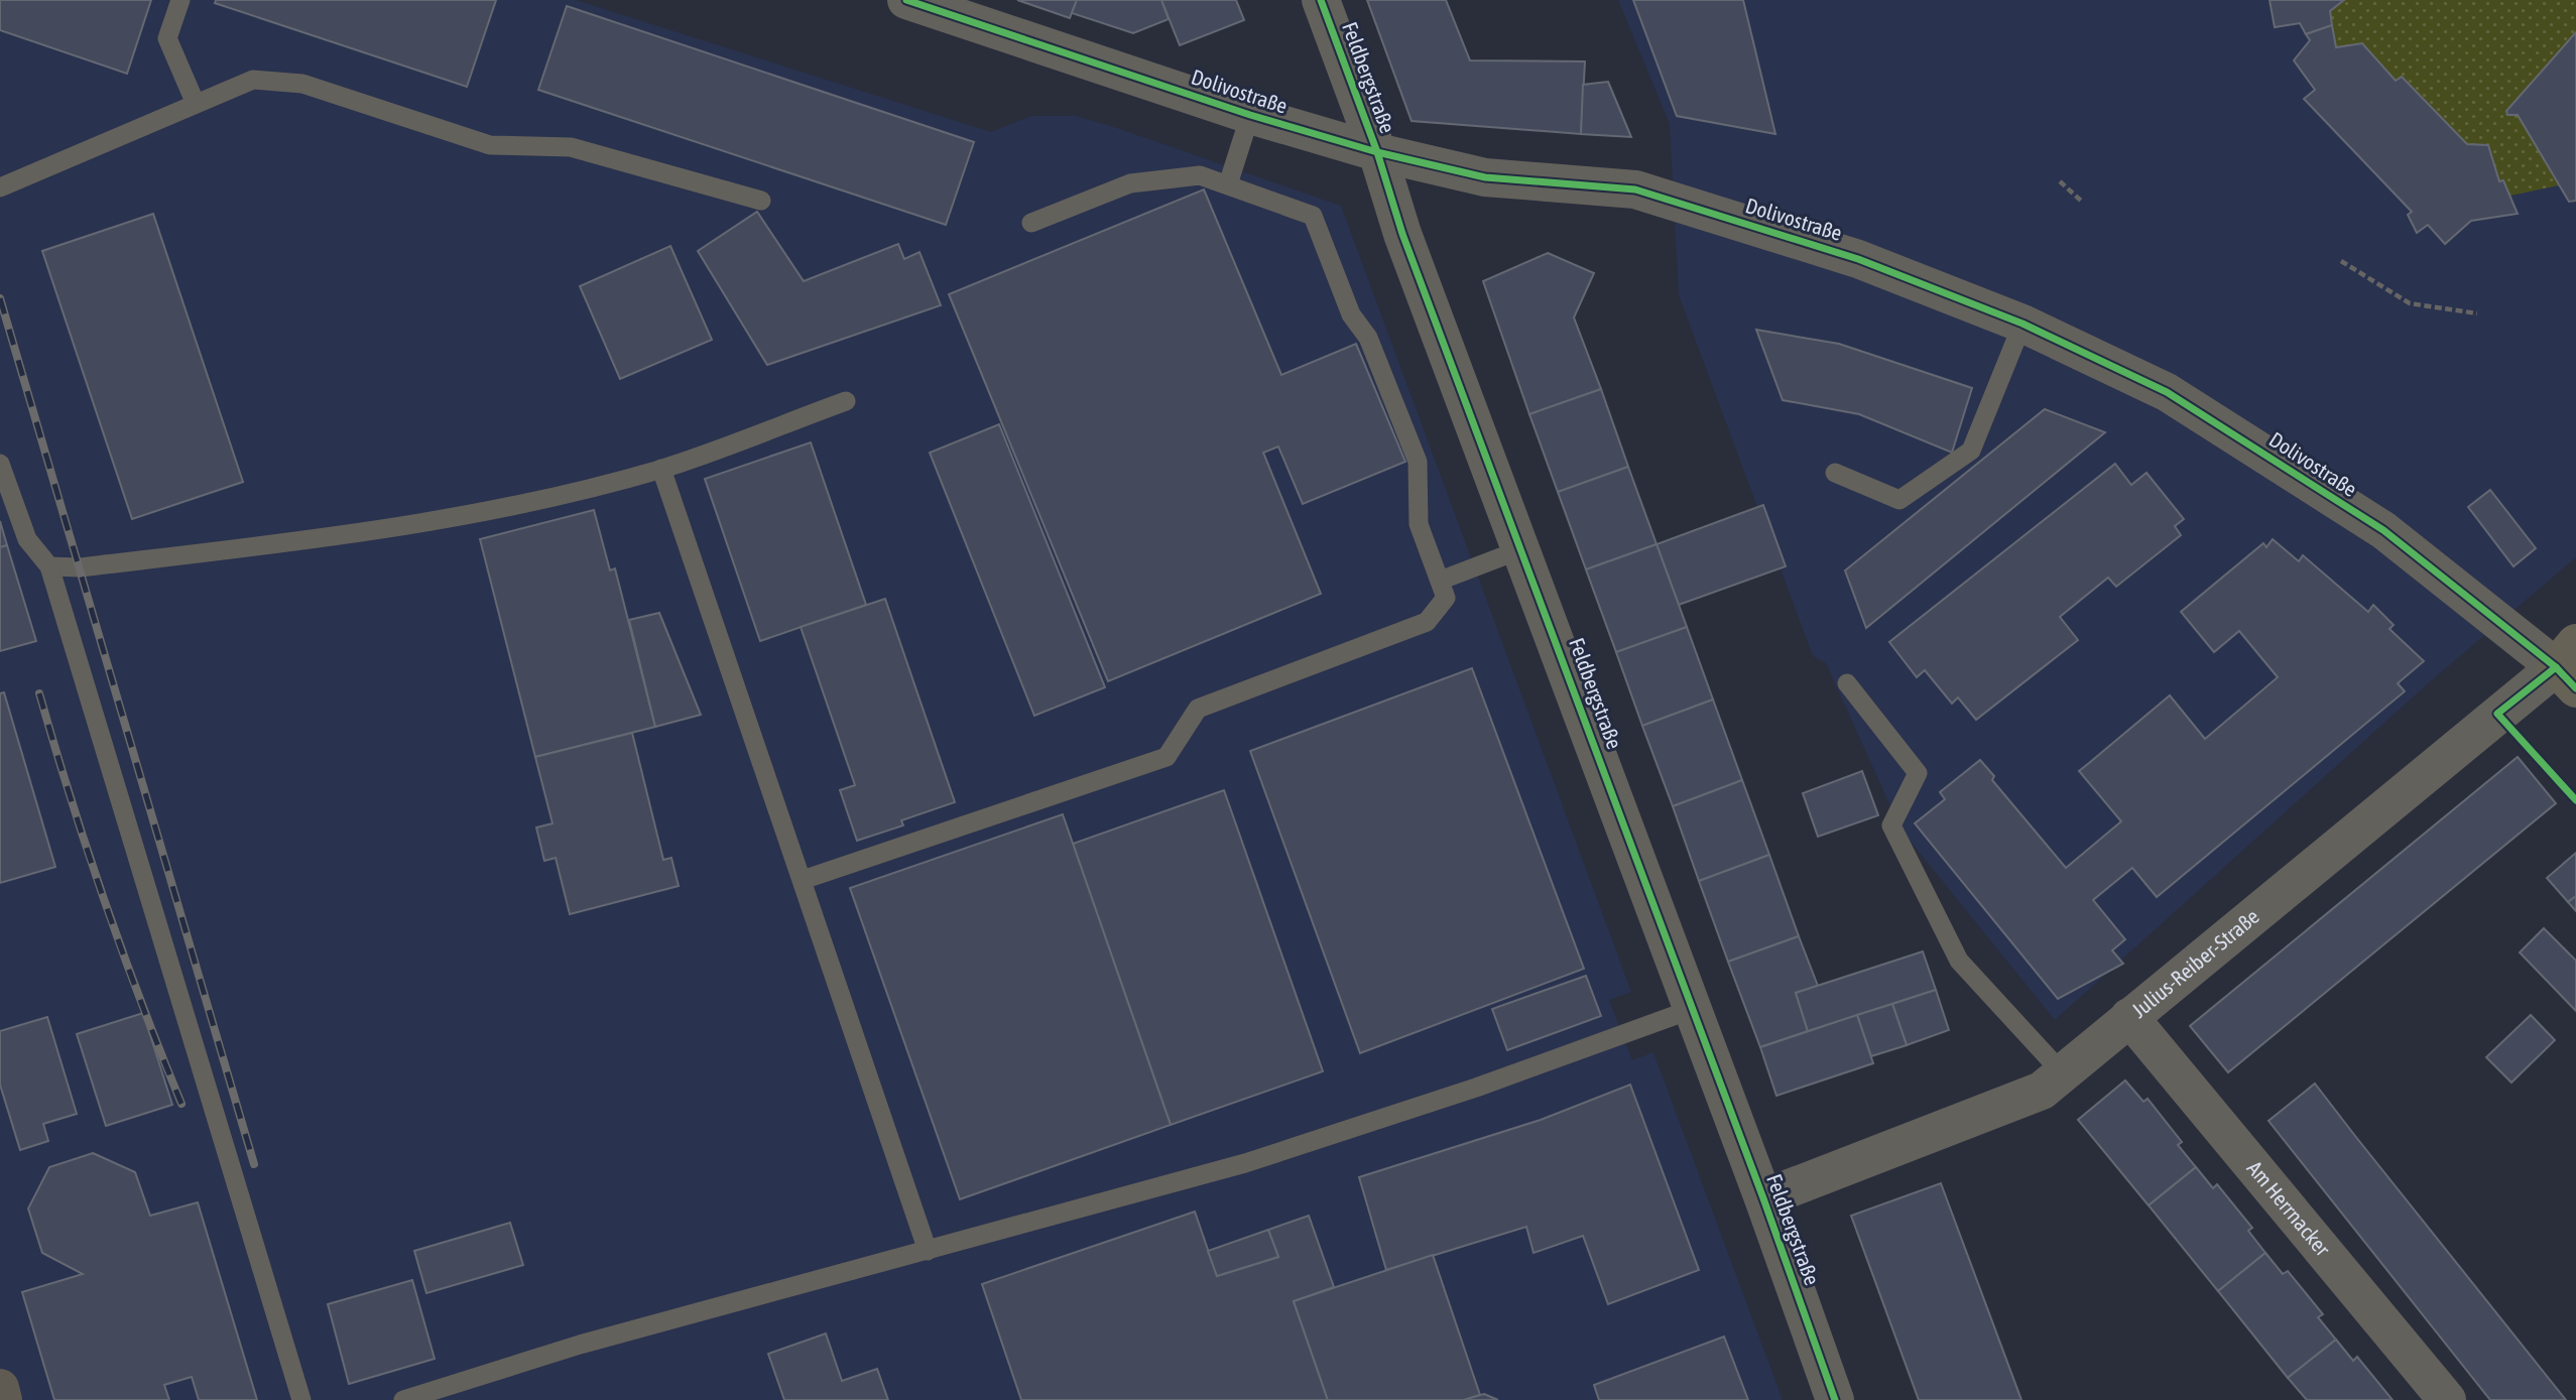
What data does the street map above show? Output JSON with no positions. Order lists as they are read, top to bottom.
{
  "streets": {
    "street": [
      "Feldbergstraße",
      "Dolivostraße",
      "Julius-Reiber-Straße",
      "Am Herrnacker"
    ]
  },
  "crossings": [
    ["Feldbergstraße", "Dolivostraße"],
    ["Feldbergstraße", "Julius-Reiber-Straße"],
    ["Dolivostraße", "Julius-Reiber-Straße"],
    ["Julius-Reiber-Straße", "Am Herrnacker"]
  ]
}
